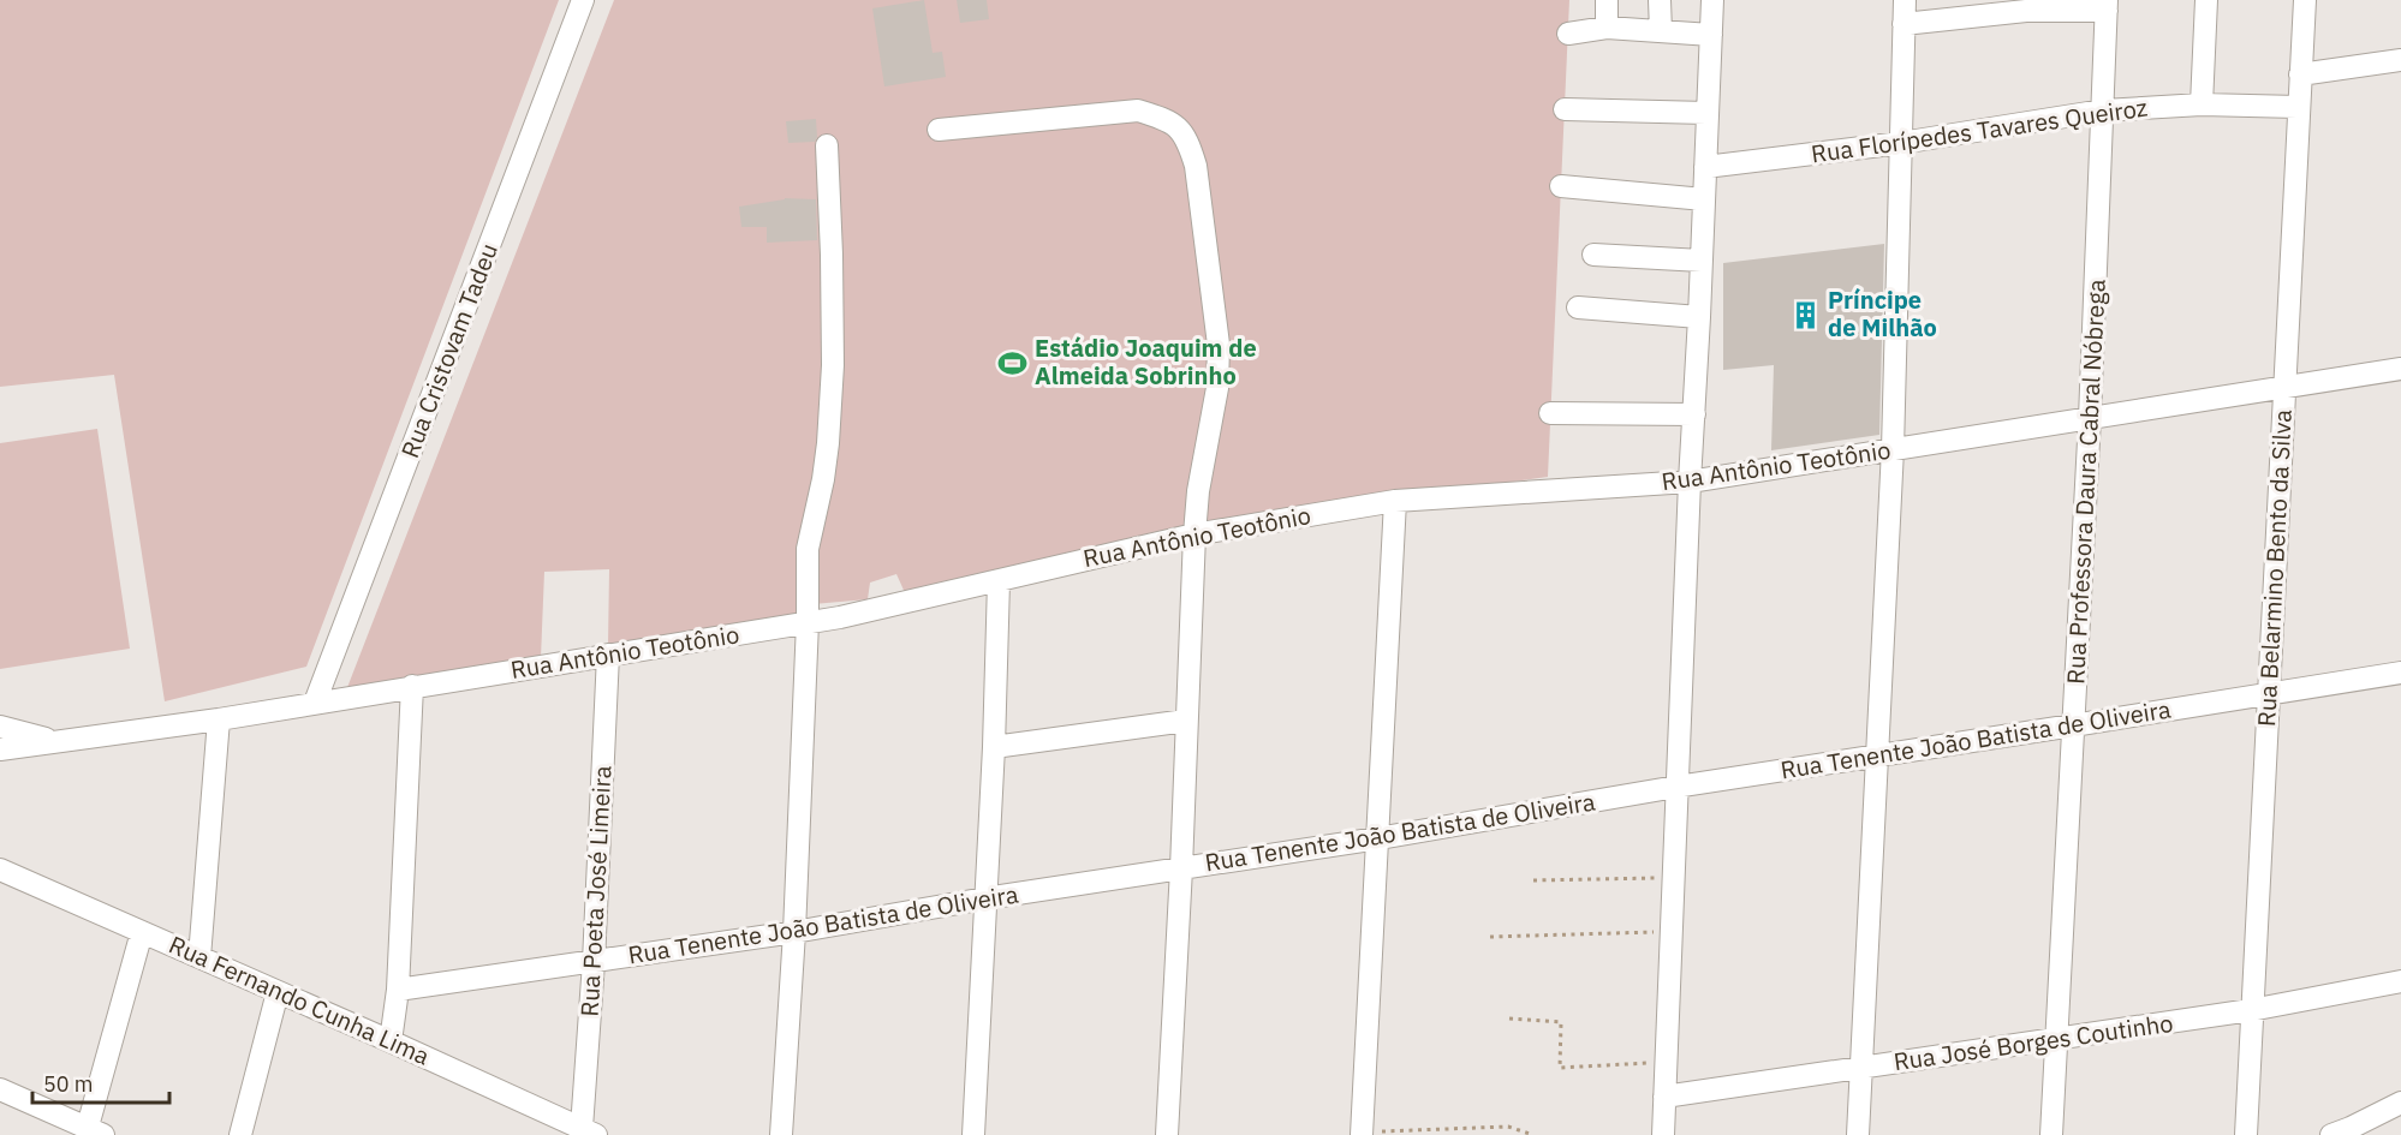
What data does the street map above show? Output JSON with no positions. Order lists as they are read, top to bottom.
{
  "streets": {
    "street": [
      "Rua Florípedes Tavares Queiroz",
      "Rua Cristovam Tadeu",
      "Rua Antônio Teotônio",
      "Rua Professora Daura Cabral Nóbrega",
      "Rua Belarmino Bento da Silva",
      "Rua Tenente João Batista de Oliveira",
      "Rua Poeta José Limeira",
      "Rua Fernando Cunha Lima",
      "Rua José Borges Coutinho"
    ]
  },
  "crossings": [
    ["Rua Florípedes Tavares Queiroz", "Rua Professora Daura Cabral Nóbrega"],
    ["Rua Florípedes Tavares Queiroz", "Rua Belarmino Bento da Silva"],
    ["Rua Cristovam Tadeu", "Rua Antônio Teotônio"],
    ["Rua Antônio Teotônio", "Rua Professora Daura Cabral Nóbrega"],
    ["Rua Antônio Teotônio", "Rua Belarmino Bento da Silva"],
    ["Rua Antônio Teotônio", "Rua Poeta José Limeira"],
    ["Rua Professora Daura Cabral Nóbrega", "Rua Tenente João Batista de Oliveira"],
    ["Rua Professora Daura Cabral Nóbrega", "Rua José Borges Coutinho"],
    ["Rua Belarmino Bento da Silva", "Rua Tenente João Batista de Oliveira"],
    ["Rua Belarmino Bento da Silva", "Rua José Borges Coutinho"],
    ["Rua Tenente João Batista de Oliveira", "Rua Poeta José Limeira"],
    ["Rua Poeta José Limeira", "Rua Fernando Cunha Lima"]
  ],
  "places": {
    "building": ["Príncipe de Milhão"],
    "sports": ["Estádio Joaquim de Almeida Sobrinho"]
  },
  "scale_bar": "50 m"
}
